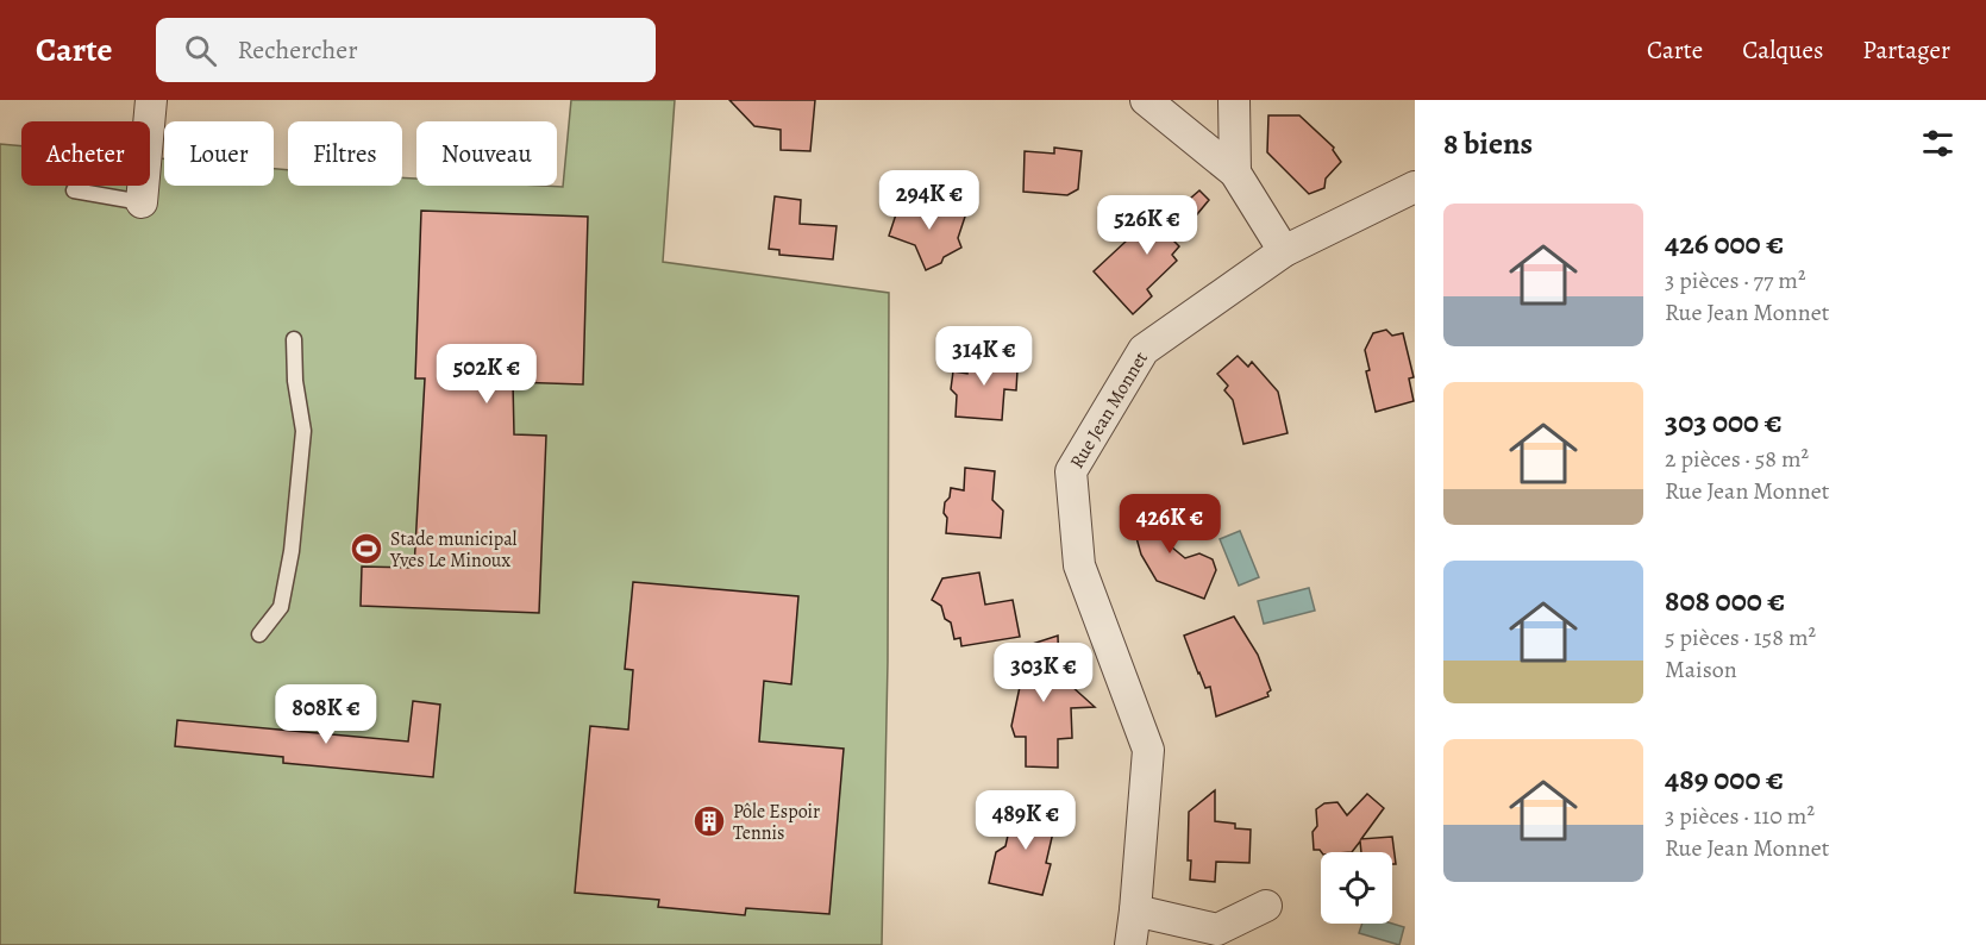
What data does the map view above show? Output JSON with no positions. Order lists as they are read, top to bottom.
{
  "streets": {
    "street": ["Rue Jean Monnet"]
  },
  "places": {
    "sports": ["Stade municipal Yves Le Minoux"],
    "building": ["Pôle Espoir Tennis"]
  },
  "page": {
    "header": "Carte",
    "search": "Rechercher",
    "nav": ["Carte", "Calques", "Partager"],
    "heading": "8 biens",
    "chip": [
      "Acheter",
      "Louer",
      "Filtres",
      "Nouveau"
    ],
    "price": [
      "294K €",
      "526K €",
      "314K €",
      "502K €",
      "426K €",
      "303K €",
      "808K €",
      "489K €"
    ],
    "list": [
      {
        "name": "426 000 €",
        "note": "3 pièces · 77 m² · Rue Jean Monnet"
      },
      {
        "name": "303 000 €",
        "note": "2 pièces · 58 m² · Rue Jean Monnet"
      },
      {
        "name": "808 000 €",
        "note": "5 pièces · 158 m² · Maison"
      },
      {
        "name": "489 000 €",
        "note": "3 pièces · 110 m² · Rue Jean Monnet"
      }
    ]
  }
}
